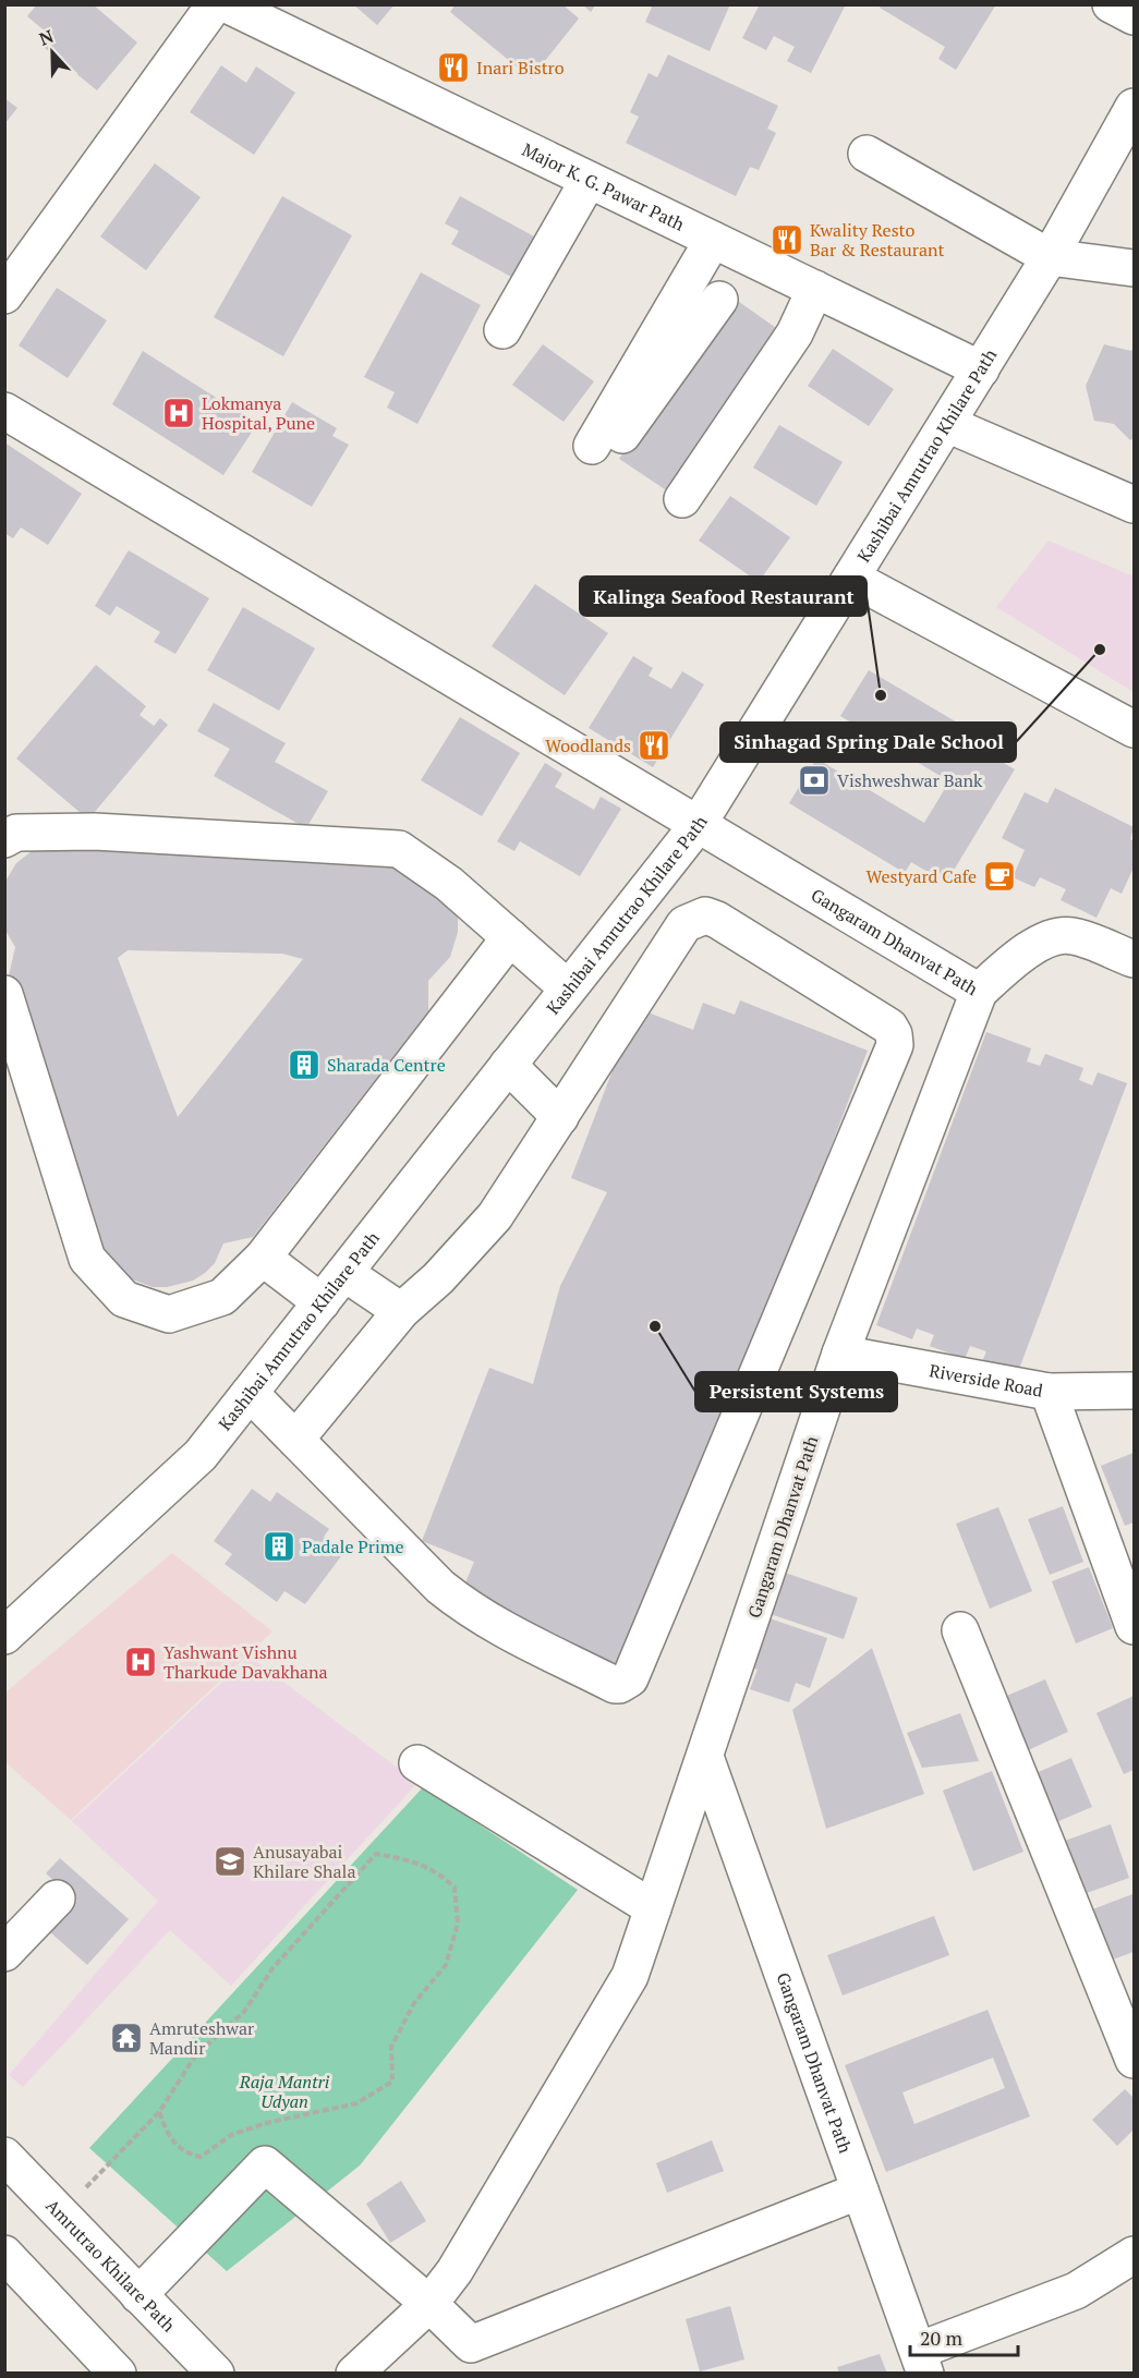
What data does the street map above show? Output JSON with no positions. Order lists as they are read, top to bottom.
{
  "streets": {
    "street": [
      "Major K. G. Pawar Path",
      "Kashibai Amrutrao Khilare Path",
      "Gangaram Dhanvat Path",
      "Riverside Road",
      "Amrutrao Khilare Path"
    ]
  },
  "crossings": [
    ["Major K. G. Pawar Path", "Kashibai Amrutrao Khilare Path"],
    ["Kashibai Amrutrao Khilare Path", "Gangaram Dhanvat Path"],
    ["Gangaram Dhanvat Path", "Riverside Road"]
  ],
  "parks": ["Raja Mantri Udyan"],
  "places": {
    "restaurant": ["Inari Bistro", "Kwality Resto Bar & Restaurant", "Woodlands"],
    "hospital": ["Lokmanya Hospital, Pune", "Yashwant Vishnu Tharkude Davakhana"],
    "other": ["Sinhagad Spring Dale School", "Kalinga Seafood Restaurant", "Persistent Systems"],
    "bank": ["Vishweshwar Bank"],
    "cafe": ["Westyard Cafe"],
    "building": ["Sharada Centre", "Padale Prime"],
    "school or university": ["Anusayabai Khilare Shala"],
    "temple": ["Amruteshwar Mandir"]
  },
  "scale_bar": "20 m",
  "north": "top"
}
